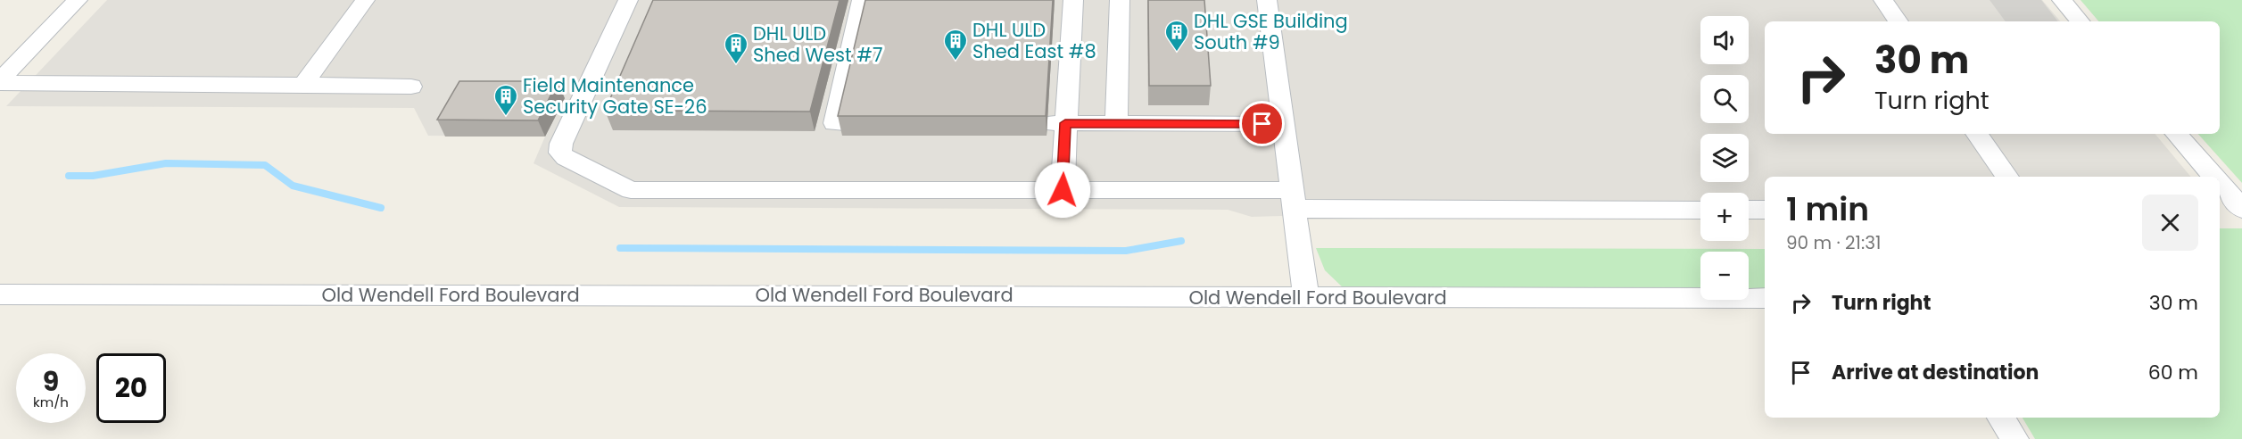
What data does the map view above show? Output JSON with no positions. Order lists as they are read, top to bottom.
{
  "streets": {
    "street": ["Old Wendell Ford Boulevard"]
  },
  "places": {
    "building": [
      "DHL GSE Building South #9",
      "DHL ULD Shed East #8",
      "DHL ULD Shed West #7",
      "Field Maintenance Security Gate SE-26"
    ]
  },
  "page": {
    "map_buttons": ["+", "−"],
    "turn": ["30 m", "Turn right"],
    "heading": ["1 min", "90 m · 21:31"],
    "list": [
      {
        "name": "Turn right",
        "value": "30 m"
      },
      {
        "name": "Arrive at destination",
        "value": "60 m"
      }
    ],
    "speed": "9 km/h",
    "limit": "20"
  }
}
